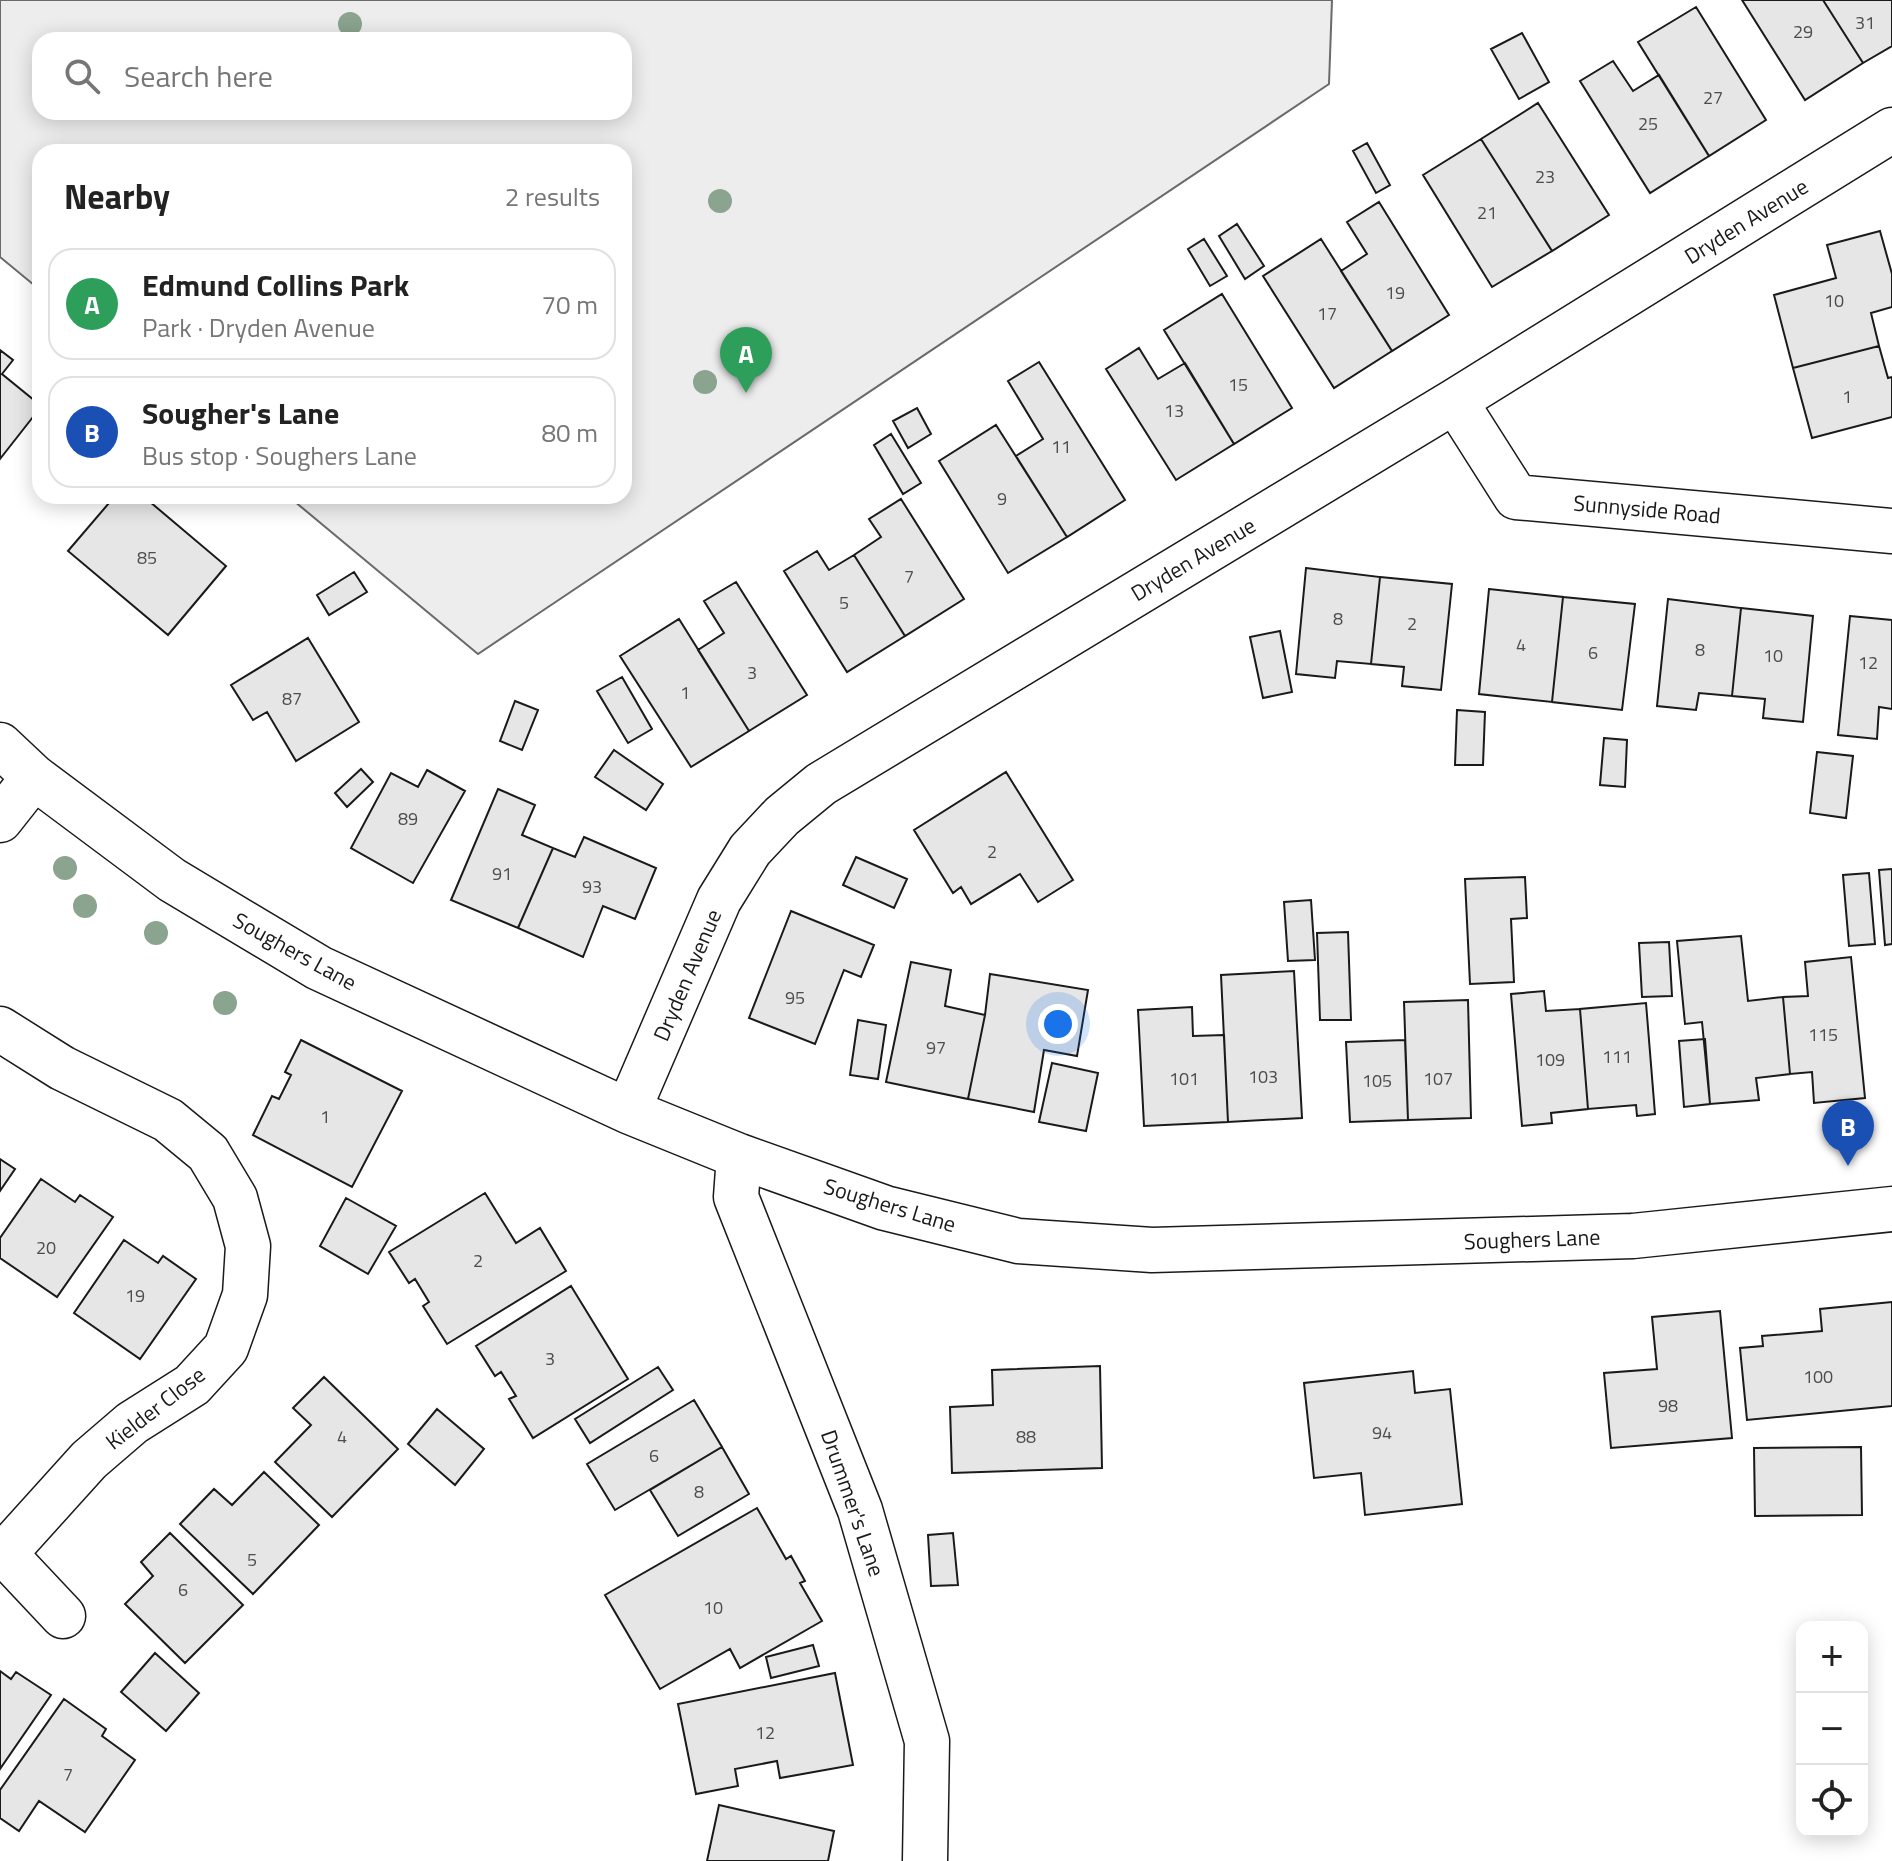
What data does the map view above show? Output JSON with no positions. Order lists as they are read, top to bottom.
{
  "streets": {
    "street": [
      "Dryden Avenue",
      "Sunnyside Road",
      "Soughers Lane",
      "Kielder Close",
      "Drummer's Lane"
    ]
  },
  "crossings": [
    ["Dryden Avenue", "Sunnyside Road"],
    ["Dryden Avenue", "Soughers Lane"],
    ["Soughers Lane", "Drummer's Lane"]
  ],
  "house_numbers": [
    "31",
    "29",
    "27",
    "25",
    "23",
    "21",
    "19",
    "10",
    "17",
    "15",
    "1",
    "13",
    "11",
    "9",
    "85",
    "7",
    "5",
    "8",
    "2",
    "4",
    "8",
    "6",
    "10",
    "12",
    "3",
    "1",
    "87",
    "89",
    "2",
    "91",
    "93",
    "95",
    "115",
    "97",
    "111",
    "109",
    "103",
    "101",
    "107",
    "105",
    "1",
    "20",
    "2",
    "19",
    "3",
    "100",
    "98",
    "94",
    "4",
    "88",
    "6",
    "8",
    "5",
    "6",
    "10",
    "12",
    "7"
  ],
  "page": {
    "search": "Search here",
    "heading": ["Nearby", "2 results"],
    "list": [
      {
        "mark": "A",
        "name": "Edmund Collins Park",
        "note": "Park · Dryden Avenue",
        "value": "70 m"
      },
      {
        "mark": "B",
        "name": "Sougher's Lane",
        "note": "Bus stop · Soughers Lane",
        "value": "80 m"
      }
    ],
    "pins": ["A", "B"],
    "map_buttons": ["+", "−"]
  }
}
